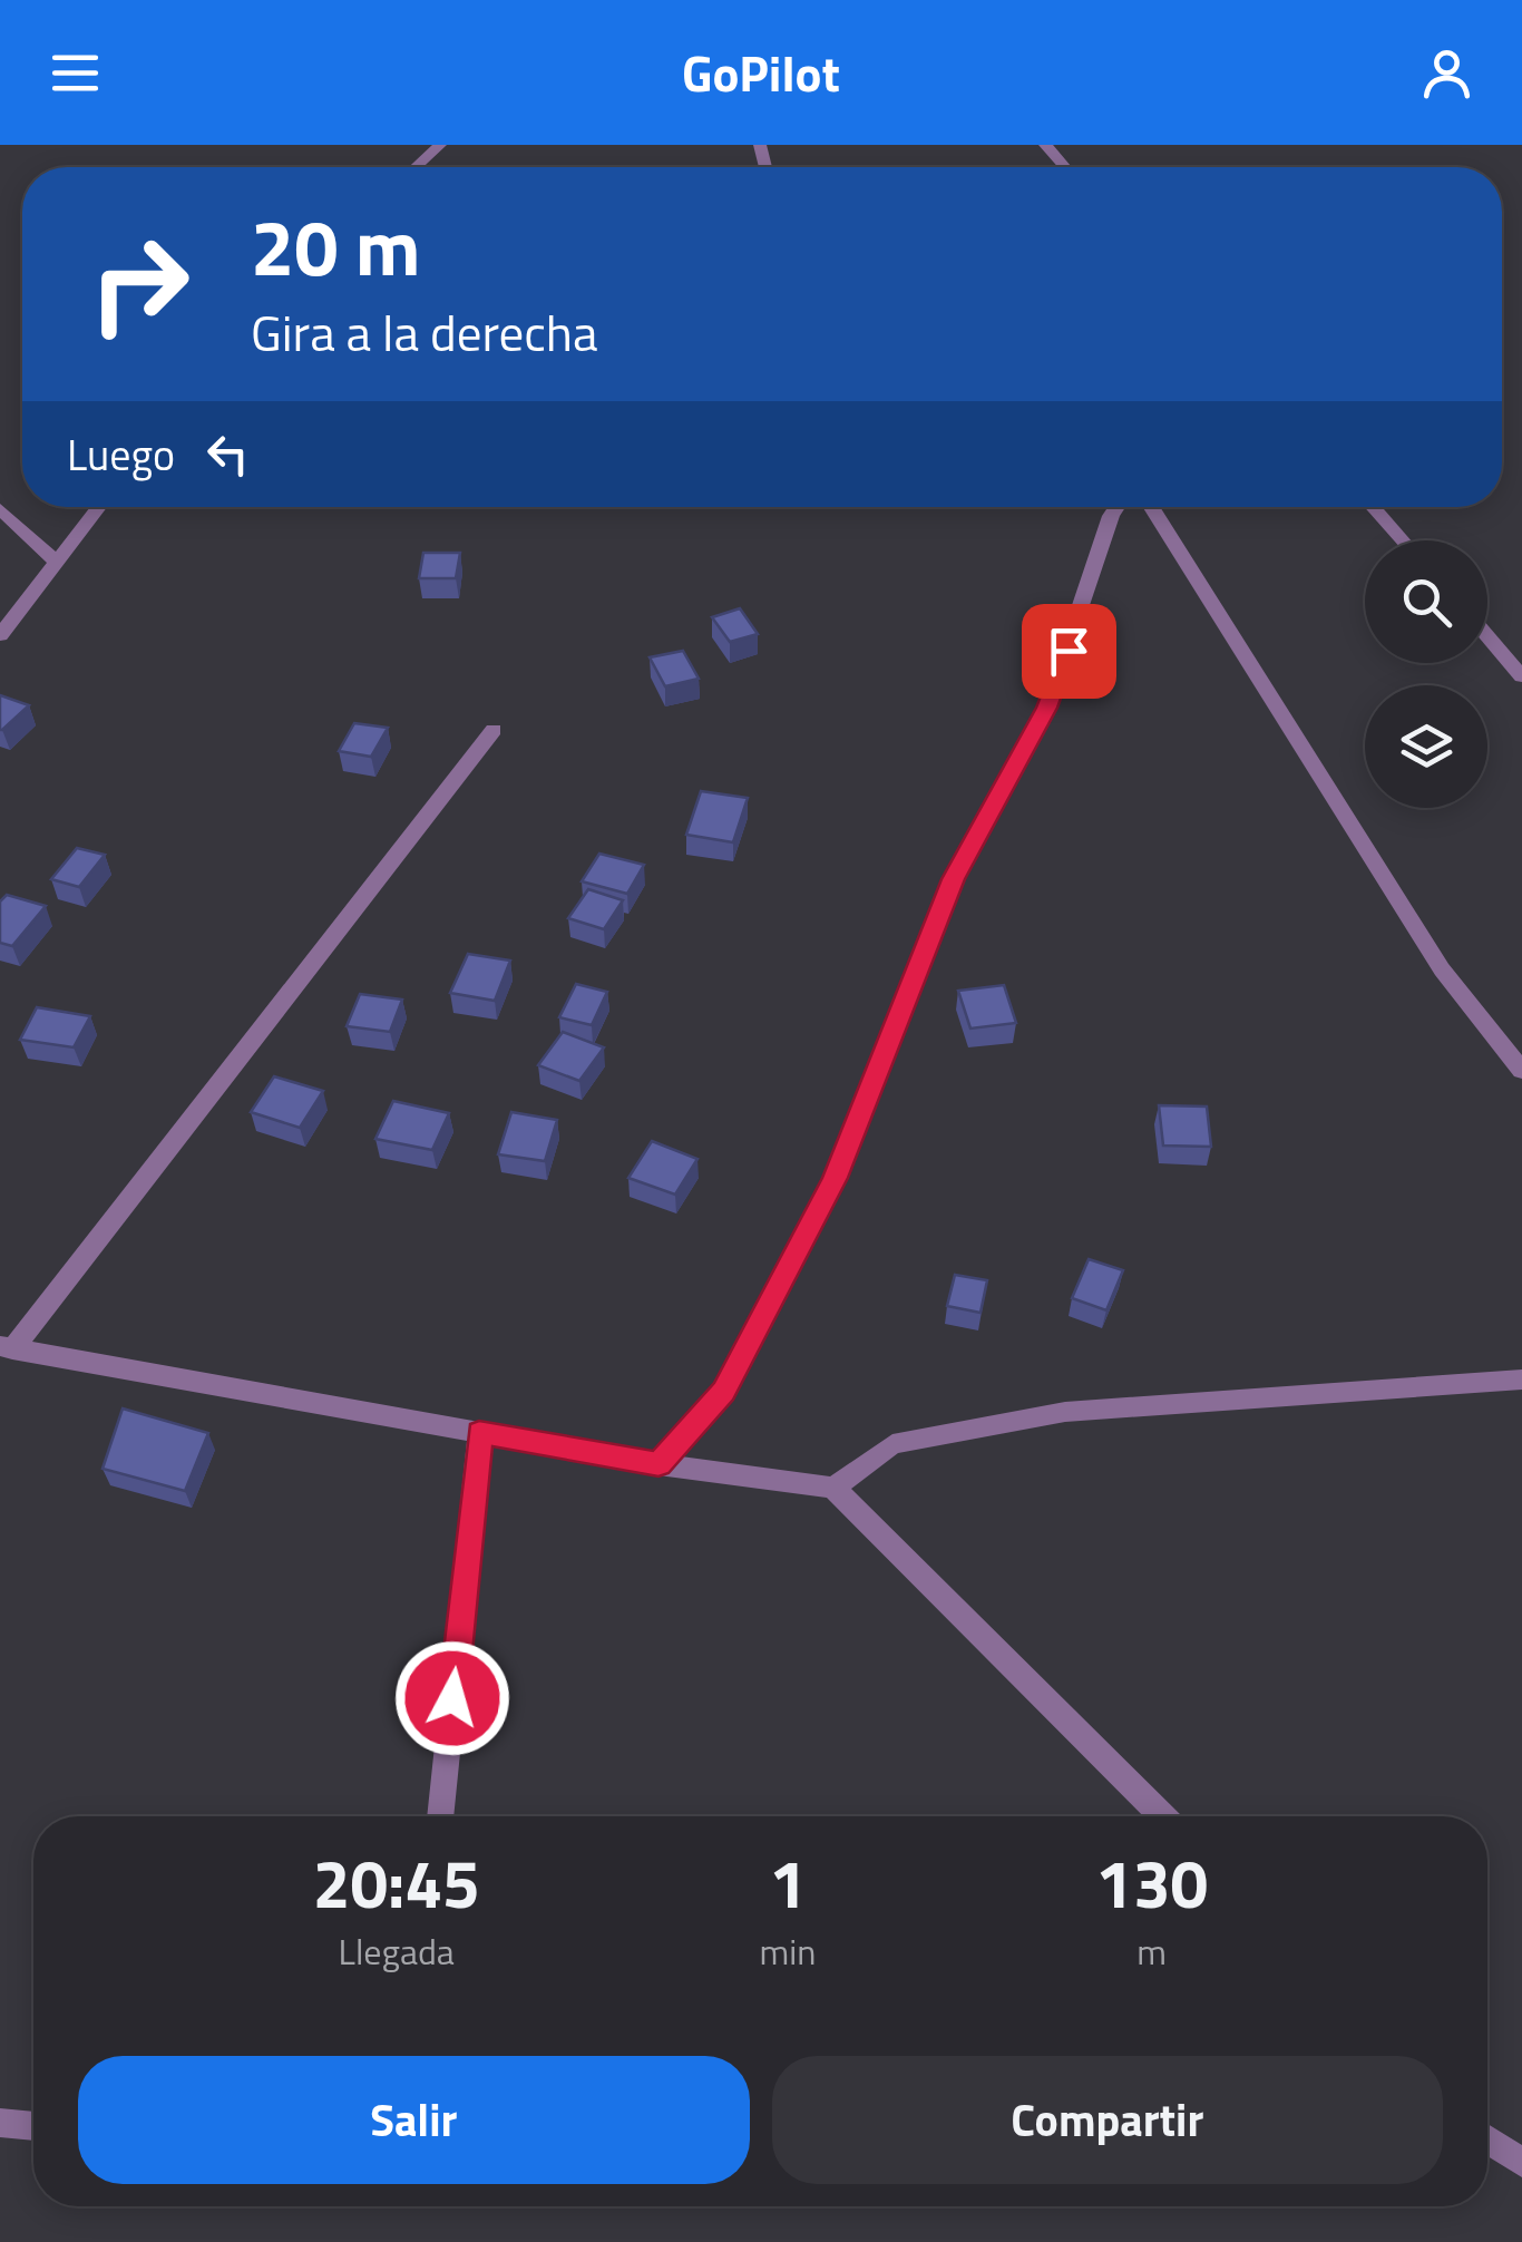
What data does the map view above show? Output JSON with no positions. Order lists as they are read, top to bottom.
{
  "page": {
    "header": "GoPilot",
    "turn": ["20 m", "Gira a la derecha"],
    "then": "Luego",
    "eta": [
      "20:45",
      "Llegada",
      "1",
      "min",
      "130",
      "m"
    ],
    "buttons": ["Salir", "Compartir"]
  }
}
